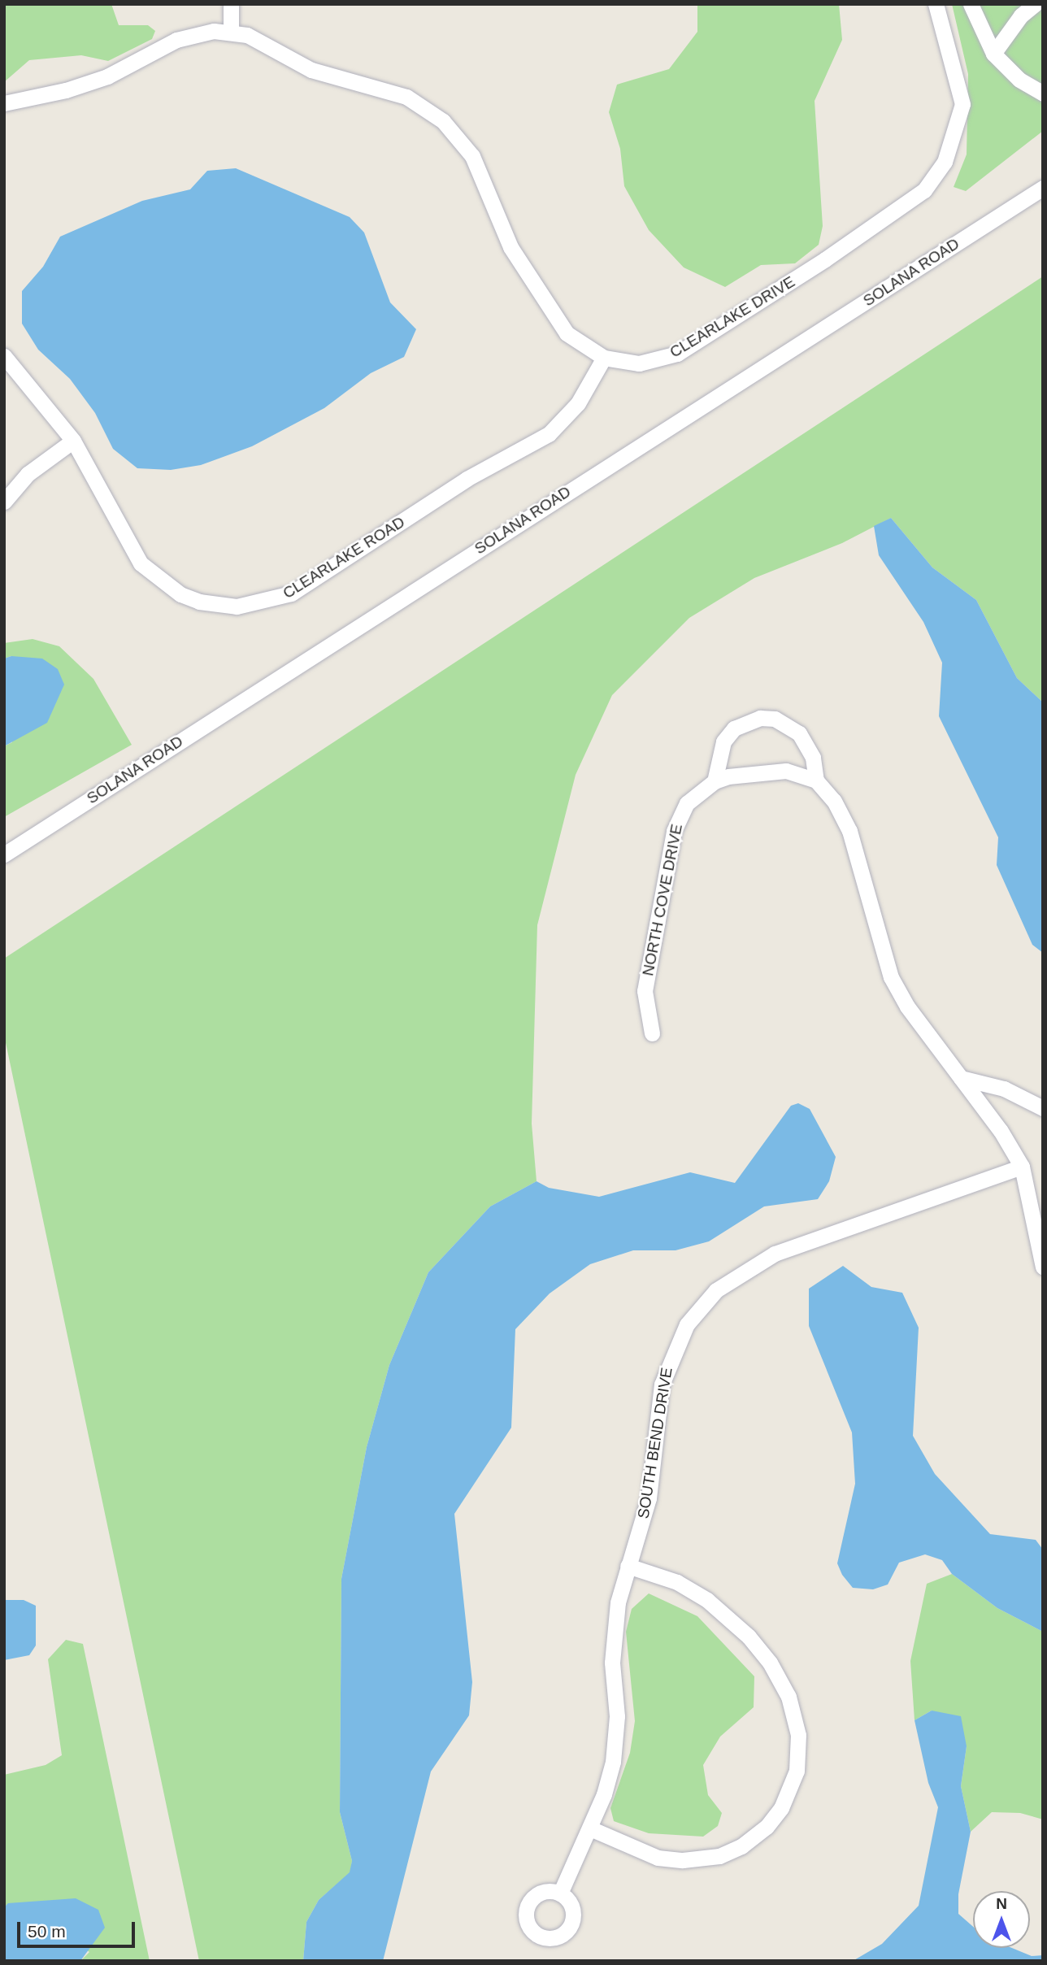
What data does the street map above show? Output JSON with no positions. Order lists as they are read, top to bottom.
{
  "streets": {
    "street": [
      "SOLANA ROAD",
      "CLEARLAKE DRIVE",
      "CLEARLAKE ROAD",
      "NORTH COVE DRIVE",
      "SOUTH BEND DRIVE"
    ]
  },
  "crossings": [
    ["CLEARLAKE DRIVE", "CLEARLAKE ROAD"]
  ],
  "scale_bar": "50 m",
  "north": "top"
}
